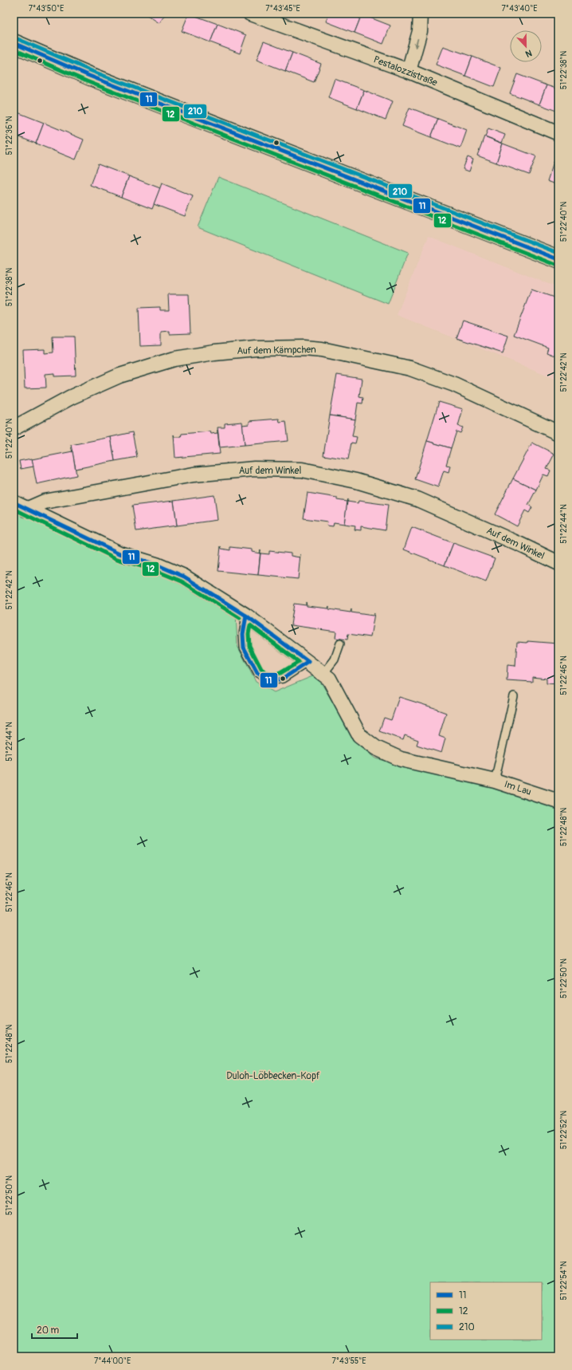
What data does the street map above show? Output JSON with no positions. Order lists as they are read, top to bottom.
{
  "streets": {
    "street": [
      "Pestalozzistraße",
      "Auf dem Kämpchen",
      "Auf dem Winkel",
      "Im Lau"
    ]
  },
  "crossings": [
    ["Auf dem Winkel", "Im Lau"]
  ],
  "parks": ["Duloh-Löbbecken-Kopf"],
  "lines": ["transit line 210", "transit line 11", "transit line 12"],
  "legend": ["11", "12", "210"],
  "scale_bar": "20 m",
  "north": "bottom",
  "coordinates": [
    "7°43'50\"E",
    "7°43'45\"E",
    "7°43'40\"E",
    "51°22'38\"N",
    "51°22'36\"N",
    "51°22'40\"N",
    "51°22'42\"N",
    "51°22'44\"N",
    "51°22'46\"N",
    "51°22'48\"N",
    "51°22'50\"N",
    "51°22'52\"N",
    "51°22'54\"N",
    "7°44'00\"E",
    "7°43'55\"E"
  ]
}
